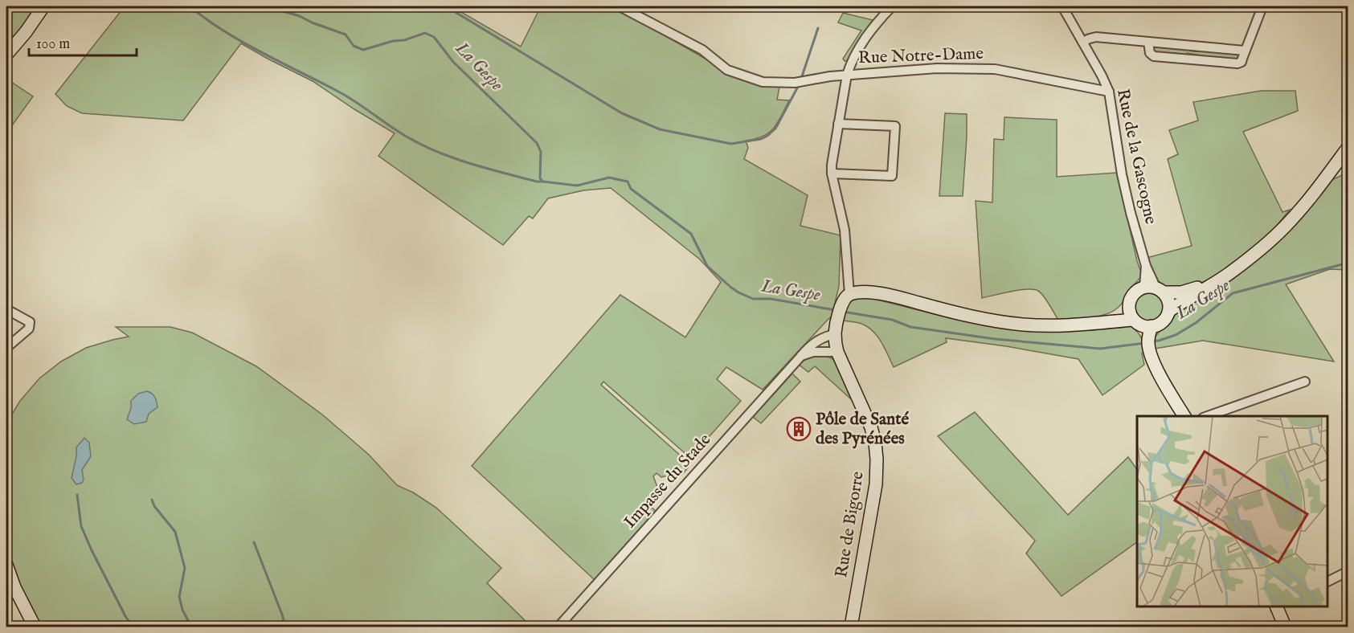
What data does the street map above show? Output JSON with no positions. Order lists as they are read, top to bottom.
{
  "streets": {
    "main road": ["Rue de Bigorre"],
    "street": ["Rue Notre-Dame", "Rue de la Gascogne", "Impasse du Stade"]
  },
  "crossings": [
    ["Rue Notre-Dame", "Rue de la Gascogne"],
    ["Impasse du Stade", "Rue de Bigorre"]
  ],
  "water": ["La Gespe"],
  "places": {
    "building": ["Pôle de Santé des Pyrénées"]
  },
  "scale_bar": "100 m"
}
